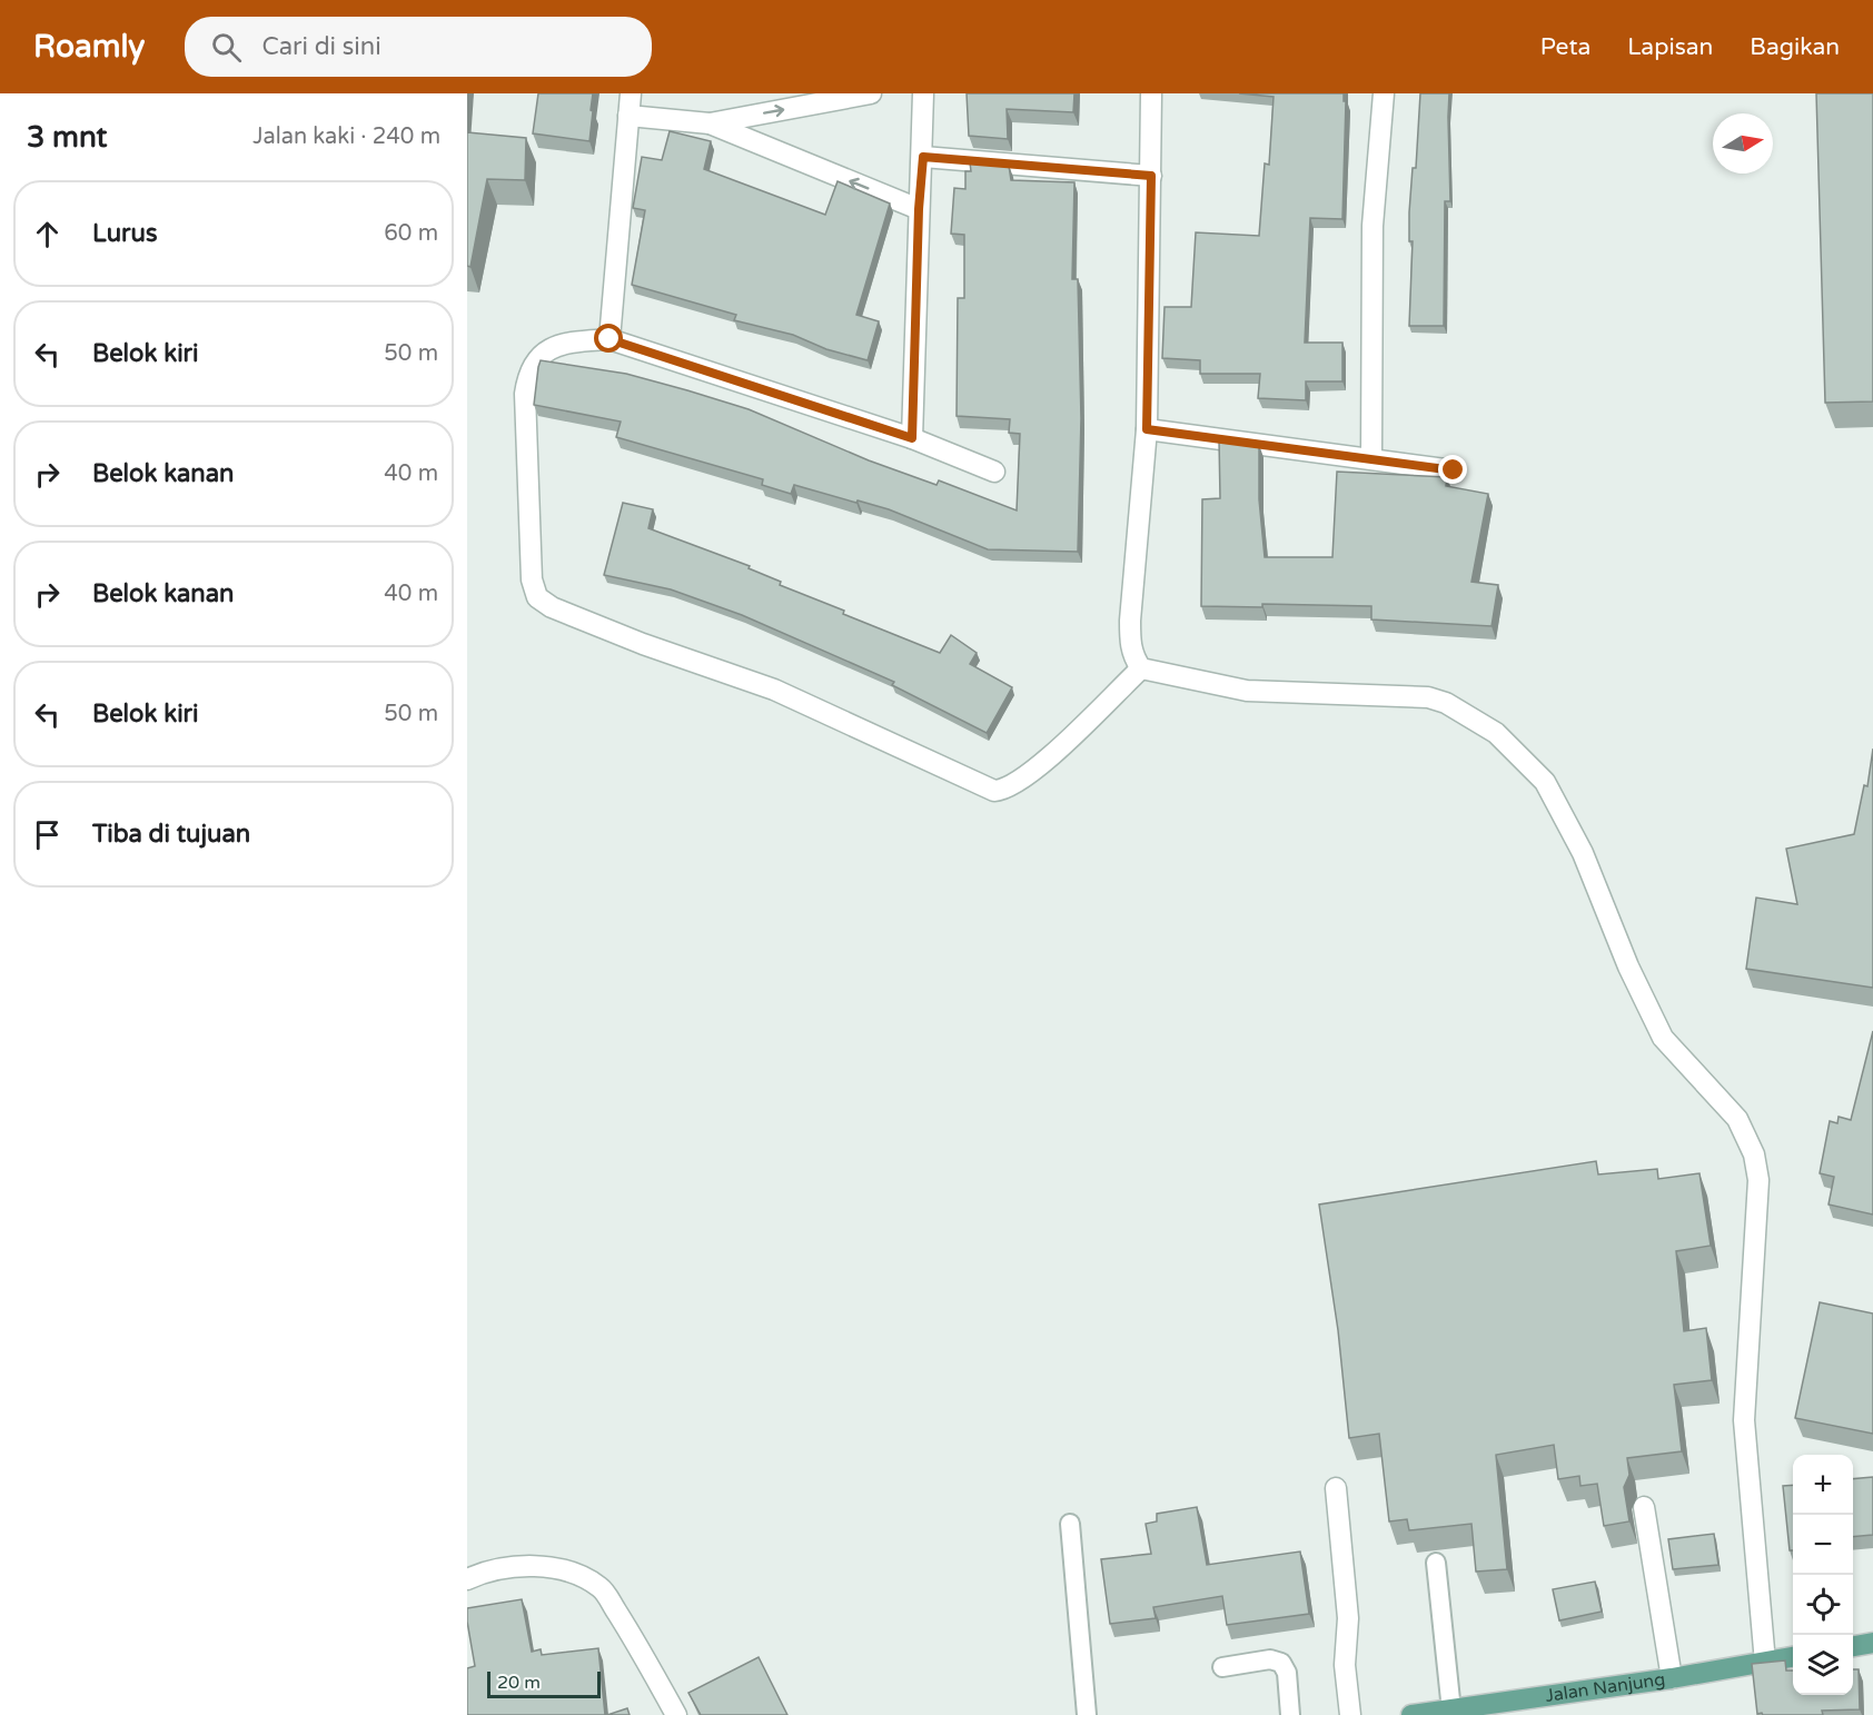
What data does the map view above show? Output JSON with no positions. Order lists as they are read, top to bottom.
{
  "streets": {
    "main road": ["Jalan Nanjung"]
  },
  "scale_bar": "20 m",
  "north": "right",
  "page": {
    "header": "Roamly",
    "search": "Cari di sini",
    "nav": ["Peta", "Lapisan", "Bagikan"],
    "heading": ["3 mnt", "Jalan kaki · 240 m"],
    "list": [
      ["Lurus", "60 m"],
      ["Belok kiri", "50 m"],
      ["Belok kanan", "40 m"],
      ["Belok kanan", "40 m"],
      ["Belok kiri", "50 m"],
      "Tiba di tujuan"
    ],
    "map_buttons": ["+", "−"],
    "scale": "20 m"
  }
}
